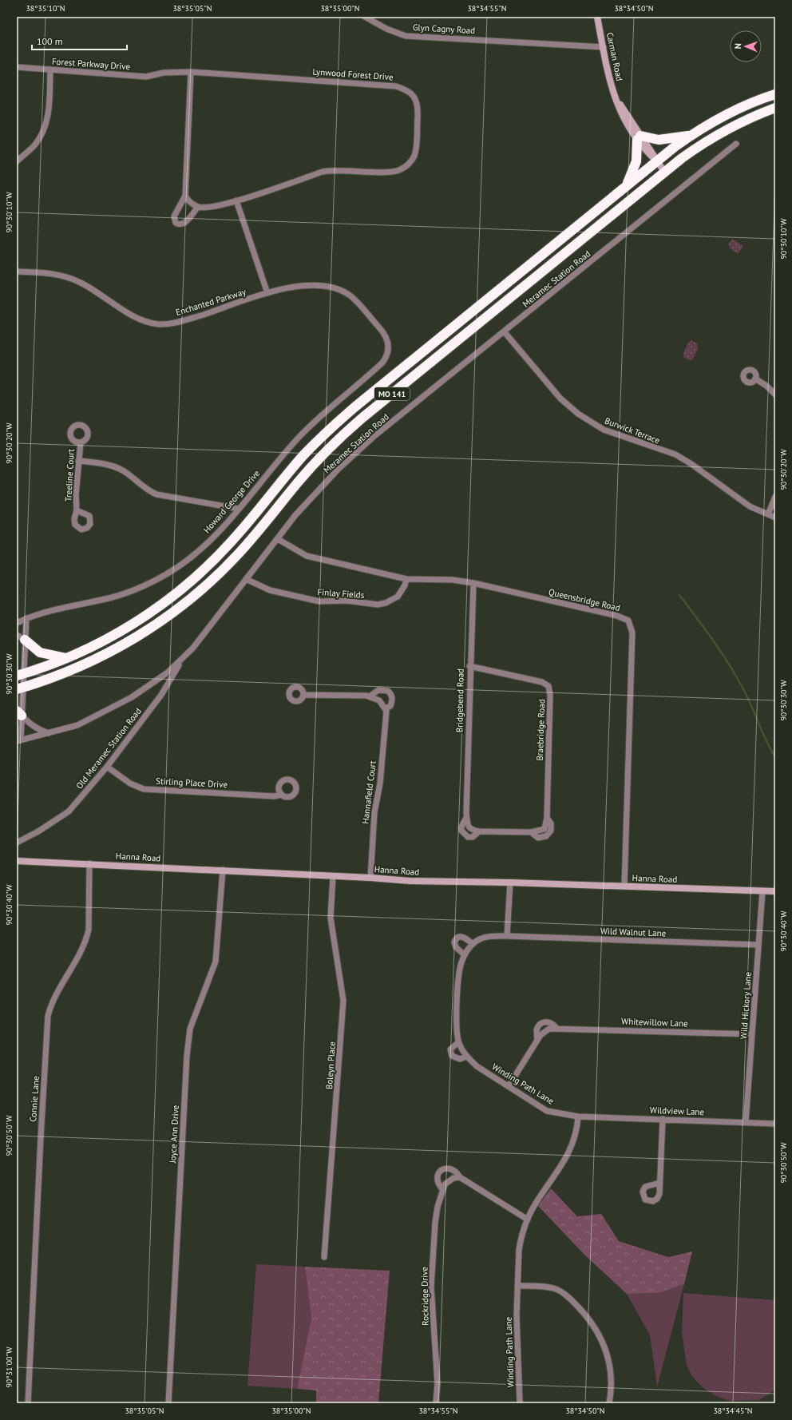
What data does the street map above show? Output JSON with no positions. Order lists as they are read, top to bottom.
{
  "streets": {
    "highway": ["MO 141"],
    "street": [
      "Glyn Cagny Road",
      "Carman Road",
      "Forest Parkway Drive",
      "Lynwood Forest Drive",
      "Meramec Station Road",
      "Enchanted Parkway",
      "Burwick Terrace",
      "Treeline Court",
      "Howard George Drive",
      "Finlay Fields",
      "Queensbridge Road",
      "Bridgebend Road",
      "Braebridge Road",
      "Old Meramec Station Road",
      "Stirling Place Drive",
      "Hannafield Court",
      "Hanna Road",
      "Wild Walnut Lane",
      "Wild Hickory Lane",
      "Whitewillow Lane",
      "Boleyn Place",
      "Winding Path Lane",
      "Connie Lane",
      "Wildview Lane",
      "Joyce Ann Drive",
      "Rockridge Drive"
    ]
  },
  "crossings": [
    ["Glyn Cagny Road", "Carman Road"],
    ["Carman Road", "MO 141"],
    ["Forest Parkway Drive", "Lynwood Forest Drive"],
    ["Meramec Station Road", "Burwick Terrace"],
    ["Meramec Station Road", "Finlay Fields"],
    ["Meramec Station Road", "Queensbridge Road"],
    ["Meramec Station Road", "Old Meramec Station Road"],
    ["Enchanted Parkway", "Howard George Drive"],
    ["Finlay Fields", "Queensbridge Road"],
    ["Queensbridge Road", "Bridgebend Road"],
    ["Queensbridge Road", "Hanna Road"],
    ["Bridgebend Road", "Braebridge Road"],
    ["Old Meramec Station Road", "Stirling Place Drive"],
    ["Hannafield Court", "Hanna Road"],
    ["Hanna Road", "Wild Hickory Lane"],
    ["Hanna Road", "Boleyn Place"],
    ["Hanna Road", "Connie Lane"],
    ["Hanna Road", "Joyce Ann Drive"],
    ["Wild Walnut Lane", "Wild Hickory Lane"],
    ["Wild Walnut Lane", "Winding Path Lane"],
    ["Wild Hickory Lane", "Whitewillow Lane"],
    ["Wild Hickory Lane", "Wildview Lane"],
    ["Whitewillow Lane", "Winding Path Lane"],
    ["Winding Path Lane", "Wildview Lane"]
  ],
  "scale_bar": "100 m",
  "north": "left",
  "coordinates": [
    "38°35'10\"N",
    "38°35'05\"N",
    "38°35'00\"N",
    "38°34'55\"N",
    "38°34'50\"N",
    "90°30'10\"W",
    "90°30'20\"W",
    "90°30'30\"W",
    "90°30'40\"W",
    "90°30'50\"W",
    "90°31'00\"W",
    "38°34'45\"N"
  ]
}
